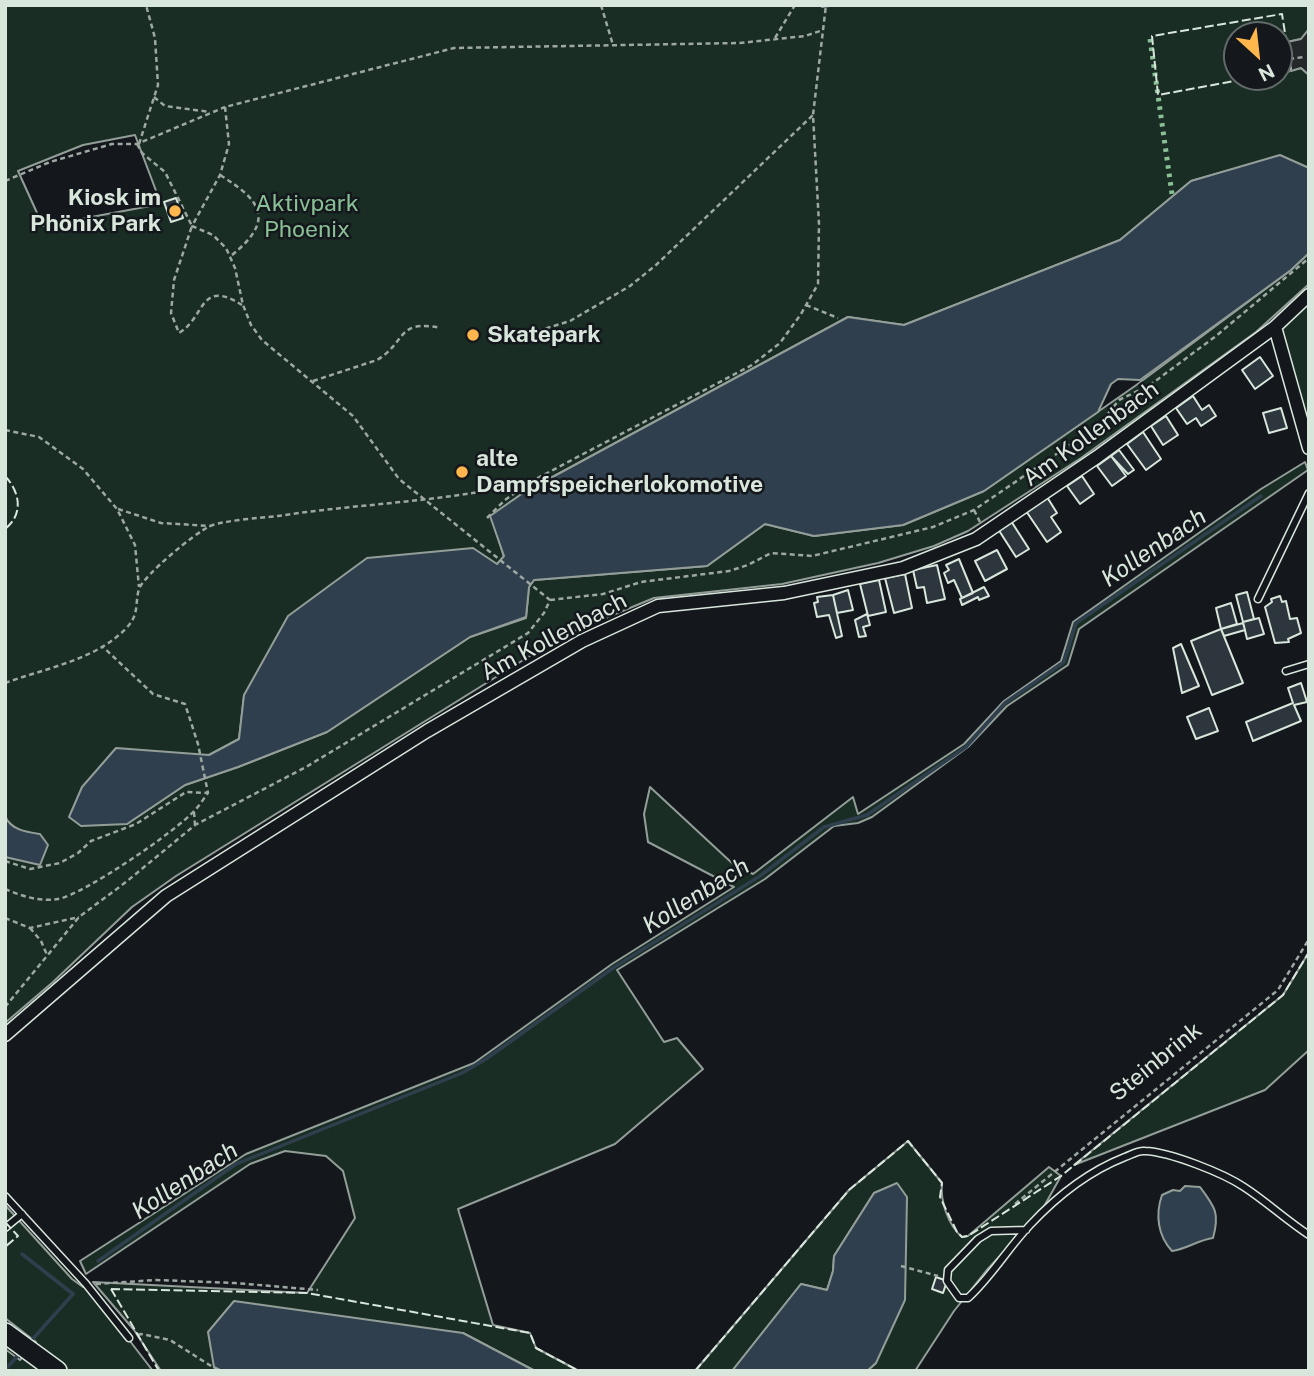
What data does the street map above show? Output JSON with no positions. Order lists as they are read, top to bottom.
{
  "streets": {
    "street": ["Am Kollenbach"],
    "path": ["Steinbrink"]
  },
  "water": ["Kollenbach"],
  "parks": ["Aktivpark Phoenix"],
  "places": ["Kiosk im Phönix Park", "Skatepark", "alte Dampfspeicherlokomotive"],
  "north": "bottom right"
}
